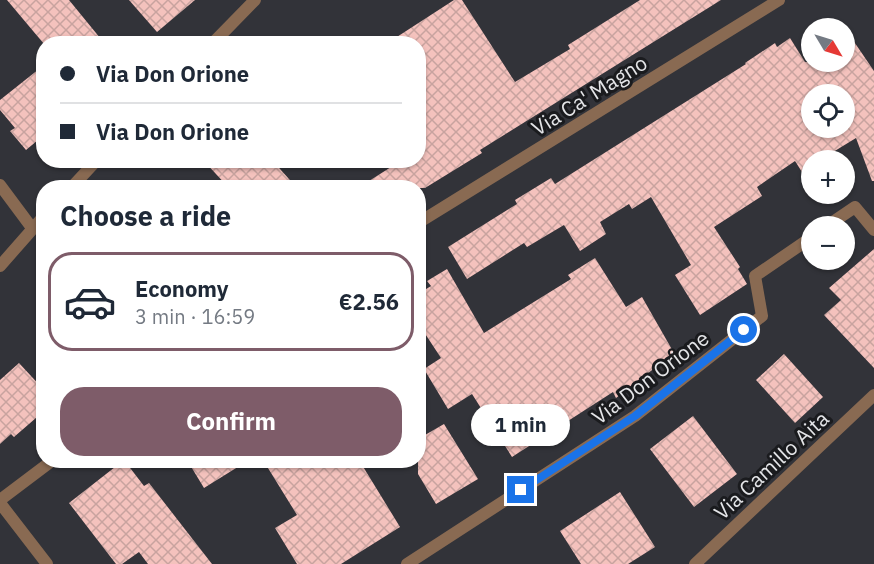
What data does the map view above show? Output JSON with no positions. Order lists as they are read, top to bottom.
{
  "streets": {
    "street": ["Via Ca' Magno", "Via Don Orione", "Via Camillo Aita"]
  },
  "north": "bottom right",
  "page": {
    "map_buttons": ["+", "−"],
    "banner": ["Via Don Orione", "Via Don Orione"],
    "heading": "Choose a ride",
    "list": [
      {
        "name": "Economy",
        "note": "3 min · 16:59",
        "value": "€2.56"
      }
    ],
    "buttons": "Confirm",
    "bubble": "1 min"
  }
}
